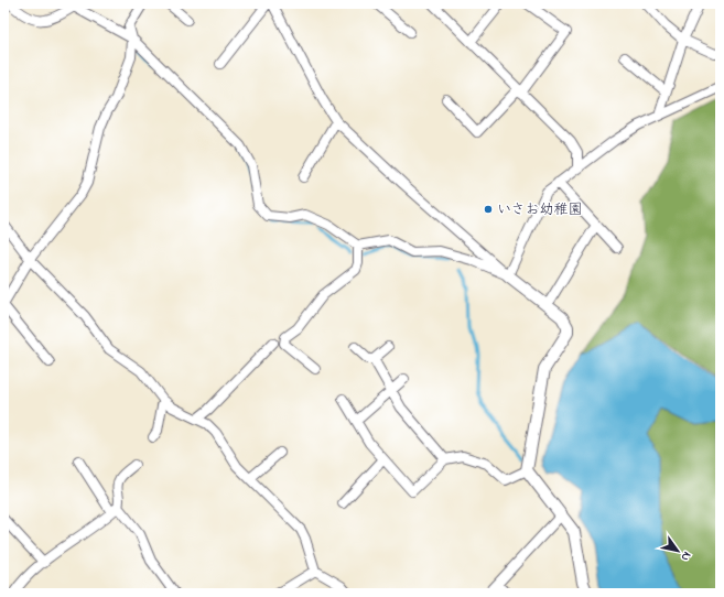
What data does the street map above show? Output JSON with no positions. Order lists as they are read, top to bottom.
{
  "places": ["いさお幼稚園"],
  "north": "bottom right"
}
